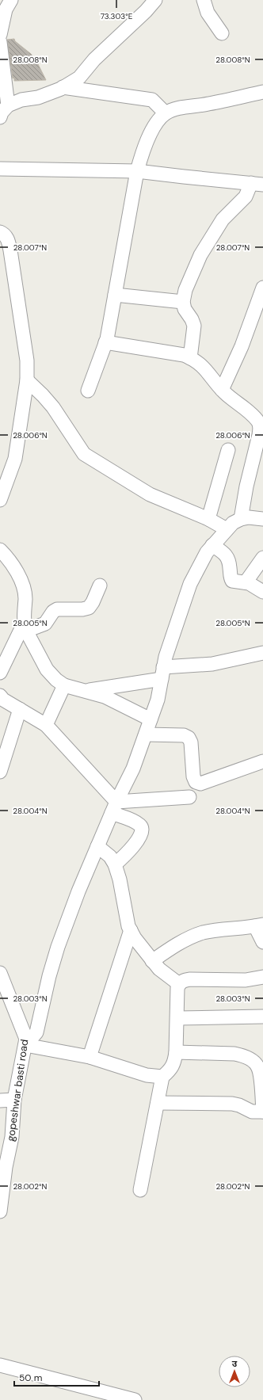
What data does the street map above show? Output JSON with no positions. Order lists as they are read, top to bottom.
{
  "streets": {
    "street": ["gopeshwar basti road"]
  },
  "scale_bar": "50 m",
  "north": "top",
  "coordinates": [
    "73.303°E",
    "28.008°N",
    "28.007°N",
    "28.006°N",
    "28.005°N",
    "28.004°N",
    "28.003°N",
    "28.002°N"
  ]
}
